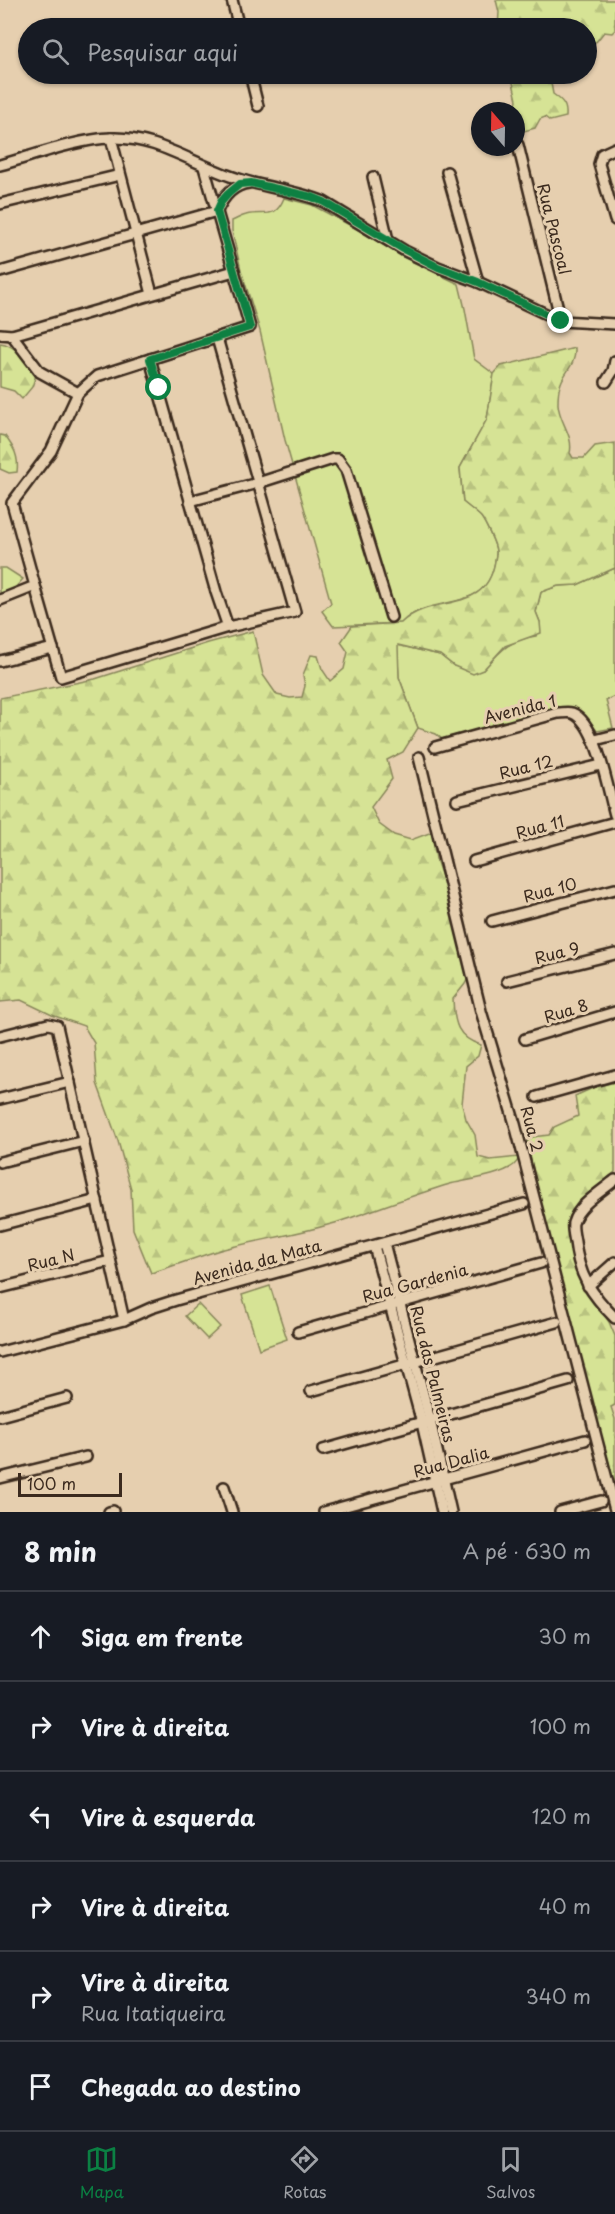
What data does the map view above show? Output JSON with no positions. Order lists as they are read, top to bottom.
{
  "streets": {
    "street": [
      "Rua Pascoal",
      "Avenida 1",
      "Rua 12",
      "Rua 11",
      "Rua 10",
      "Rua 9",
      "Rua 8",
      "Rua 2",
      "Rua N",
      "Avenida da Mata",
      "Rua Gardenia",
      "Rua das Palmeiras",
      "Rua Dalia"
    ]
  },
  "crossings": [
    ["Avenida 1", "Rua 12"],
    ["Avenida da Mata", "Rua das Palmeiras"],
    ["Rua Gardenia", "Rua das Palmeiras"],
    ["Rua das Palmeiras", "Rua Dalia"]
  ],
  "scale_bar": "100 m",
  "north": "top",
  "page": {
    "search": "Pesquisar aqui",
    "scale": "100 m",
    "heading": ["8 min", "A pé · 630 m"],
    "list": [
      ["Siga em frente", "30 m"],
      ["Vire à direita", "100 m"],
      ["Vire à esquerda", "120 m"],
      ["Vire à direita", "40 m"],
      ["Vire à direita", "Rua Itatiqueira", "340 m"],
      "Chegada ao destino"
    ],
    "nav": ["Mapa", "Rotas", "Salvos"]
  }
}
